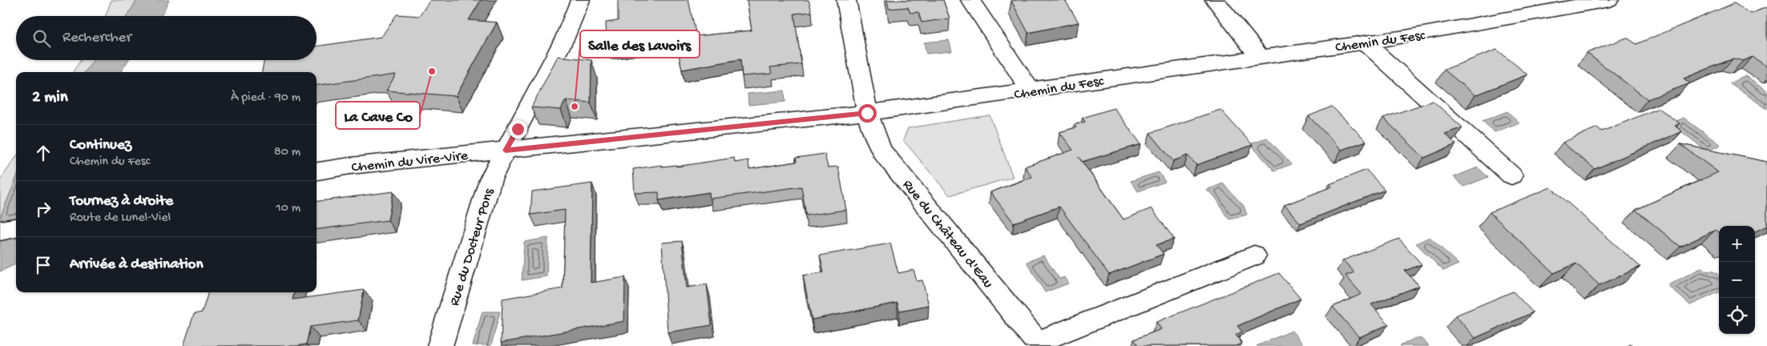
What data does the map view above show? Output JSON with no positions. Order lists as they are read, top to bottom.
{
  "streets": {
    "street": [
      "Chemin du Fesc",
      "Chemin du Vire-Vire",
      "Rue du Château d'Eau",
      "Rue du Docteur Pons"
    ]
  },
  "crossings": [
    ["Chemin du Fesc", "Chemin du Vire-Vire"],
    ["Chemin du Fesc", "Rue du Château d'Eau"],
    ["Chemin du Fesc", "Rue du Docteur Pons"],
    ["Chemin du Vire-Vire", "Rue du Docteur Pons"]
  ],
  "places": ["La Cave Co", "Salle des Lavoirs"],
  "page": {
    "search": "Rechercher",
    "heading": ["2 min", "À pied · 90 m"],
    "list": [
      ["Continuez", "Chemin du Fesc", "80 m"],
      ["Tournez à droite", "Route de Lunel-Viel", "10 m"],
      "Arrivée à destination"
    ],
    "map_buttons": ["+", "−"]
  }
}
